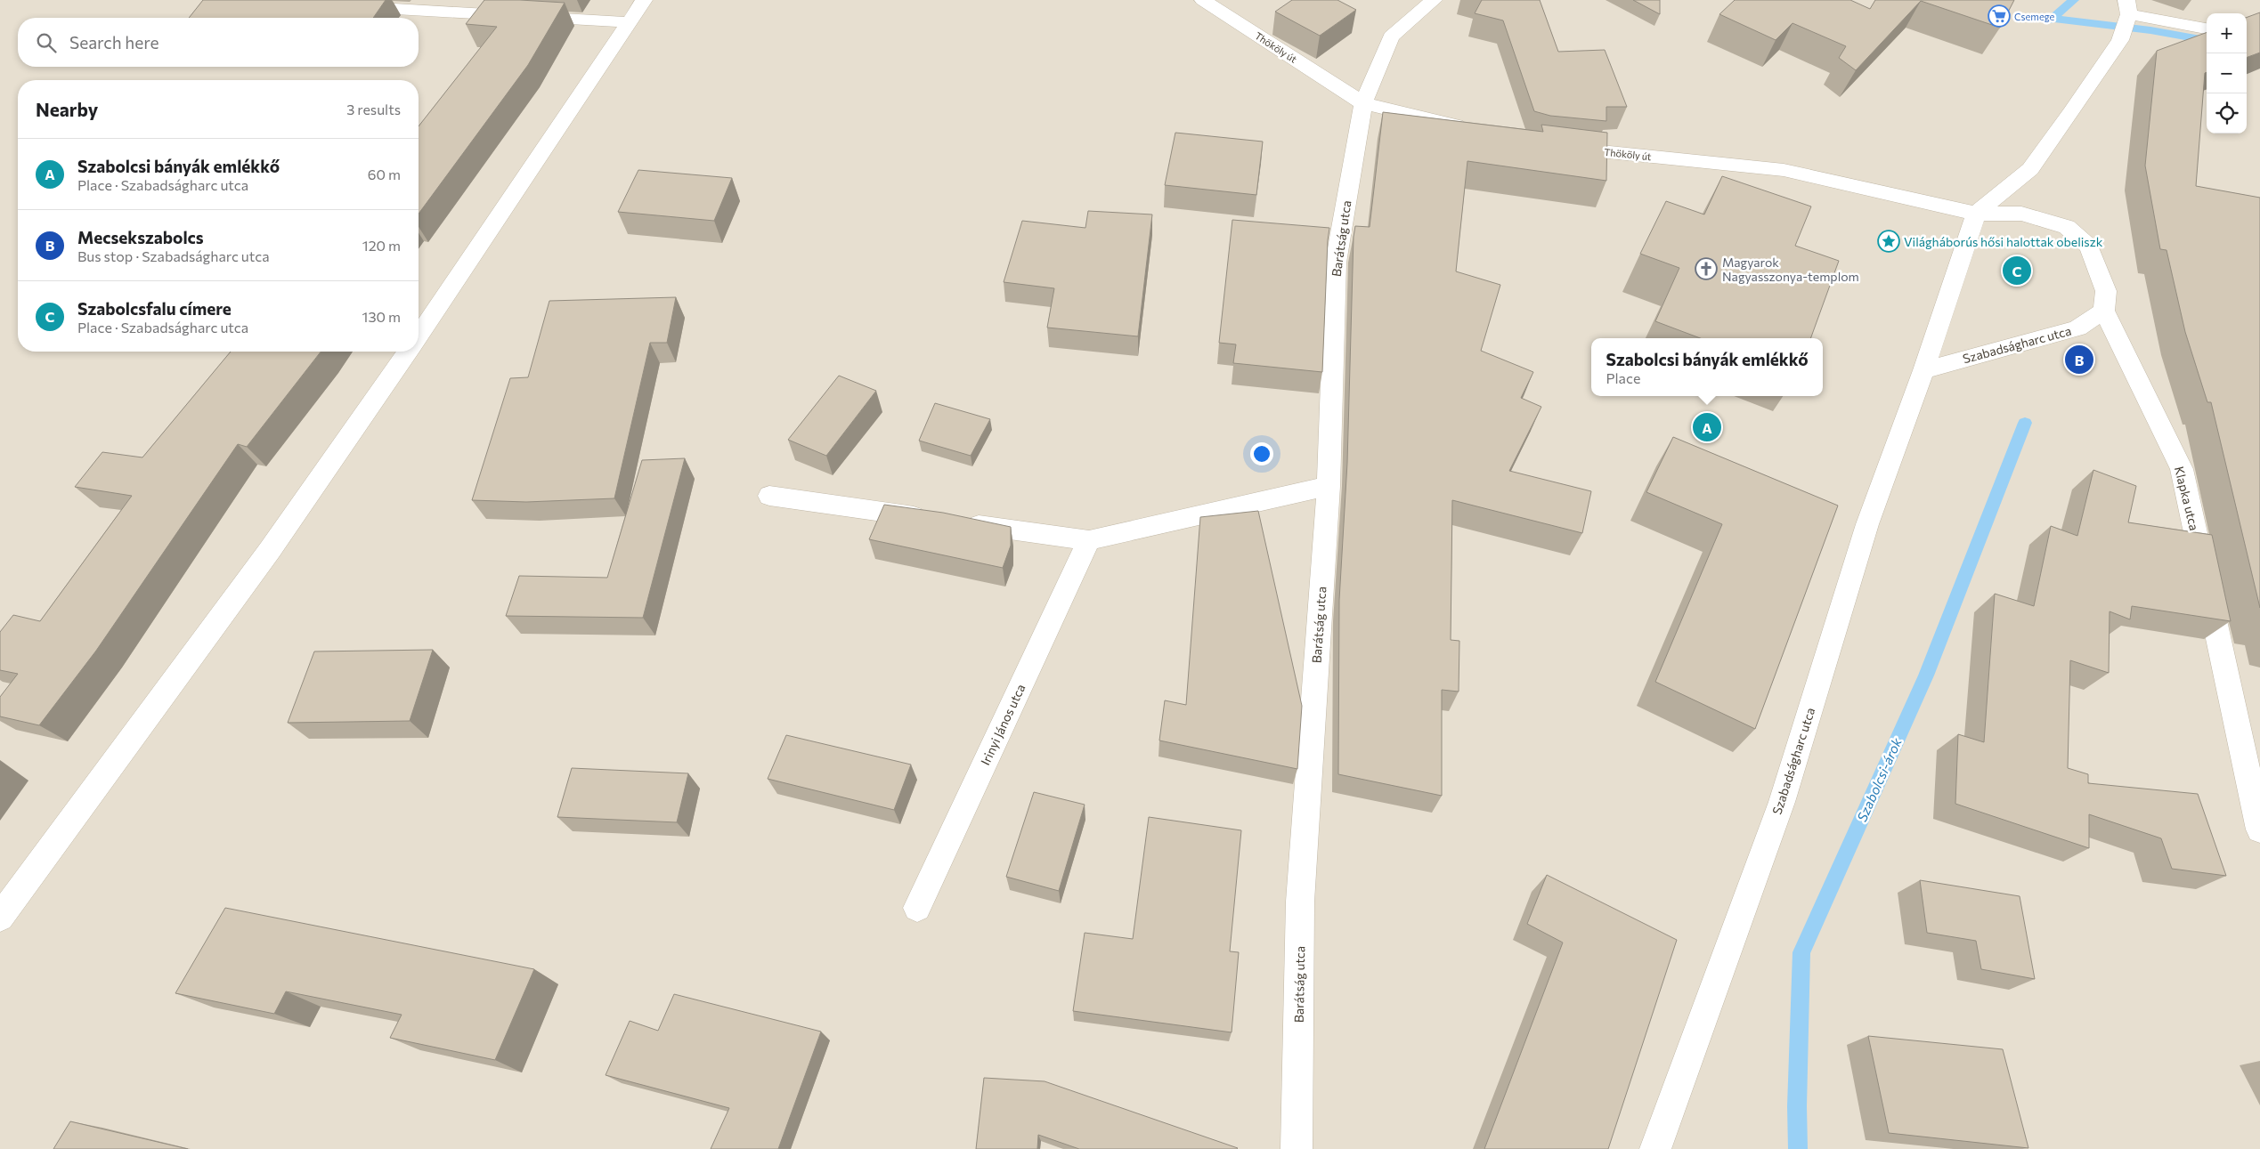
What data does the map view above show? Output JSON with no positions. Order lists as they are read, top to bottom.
{
  "streets": {
    "street": [
      "Thököly út",
      "Barátság utca",
      "Szabadságharc utca",
      "Klapka utca",
      "Irinyi János utca"
    ]
  },
  "crossings": [
    ["Thököly út", "Barátság utca"],
    ["Thököly út", "Szabadságharc utca"],
    ["Szabadságharc utca", "Klapka utca"]
  ],
  "water": ["Szabolcsi-árok"],
  "places": {
    "supermarket": ["Csemege"],
    "place": ["Világháborús hősi halottak obeliszk"],
    "church": ["Magyarok Nagyasszonya-templom"]
  },
  "page": {
    "map_buttons": ["+", "−"],
    "search": "Search here",
    "heading": ["Nearby", "3 results"],
    "list": [
      {
        "mark": "A",
        "name": "Szabolcsi bányák emlékkő",
        "note": "Place · Szabadságharc utca",
        "value": "60 m"
      },
      {
        "mark": "B",
        "name": "Mecsekszabolcs",
        "note": "Bus stop · Szabadságharc utca",
        "value": "120 m"
      },
      {
        "mark": "C",
        "name": "Szabolcsfalu címere",
        "note": "Place · Szabadságharc utca",
        "value": "130 m"
      }
    ],
    "pins": ["C", "B", "A"],
    "popup": ["Szabolcsi bányák emlékkő", "Place"]
  }
}
